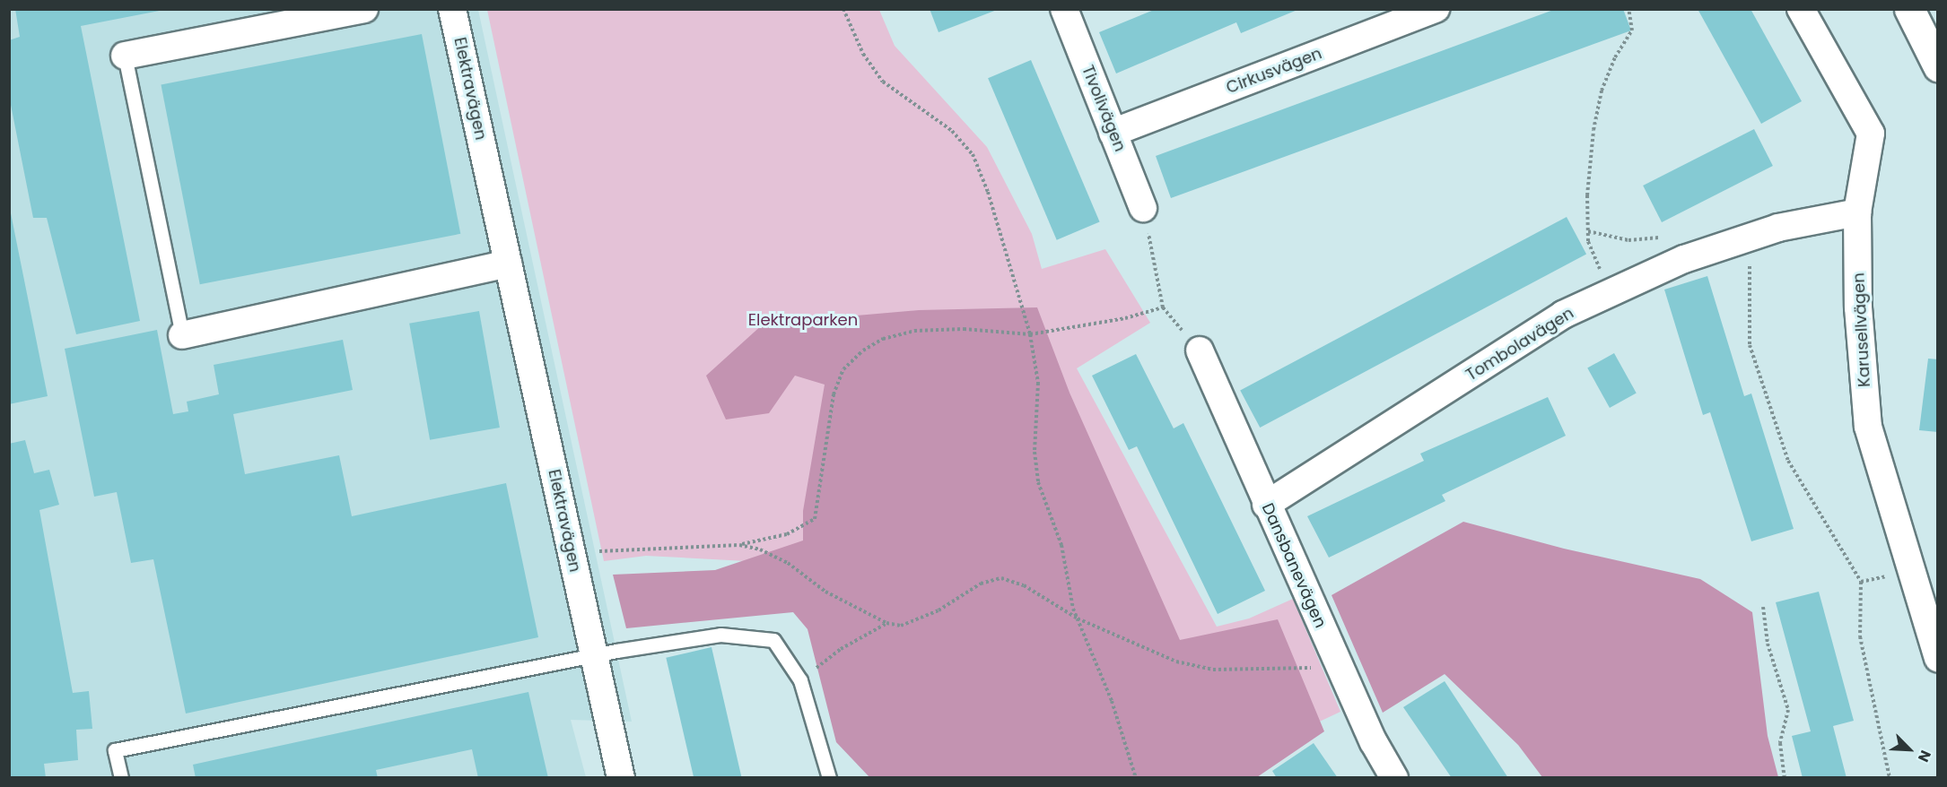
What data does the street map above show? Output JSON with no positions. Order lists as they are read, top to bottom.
{
  "streets": {
    "street": [
      "Cirkusvägen",
      "Elektravägen",
      "Tivolivägen",
      "Karusellvägen",
      "Tombolavägen",
      "Dansbanevägen"
    ]
  },
  "crossings": [
    ["Cirkusvägen", "Tivolivägen"],
    ["Karusellvägen", "Tombolavägen"],
    ["Tombolavägen", "Dansbanevägen"]
  ],
  "parks": ["Elektraparken"],
  "north": "bottom right"
}
